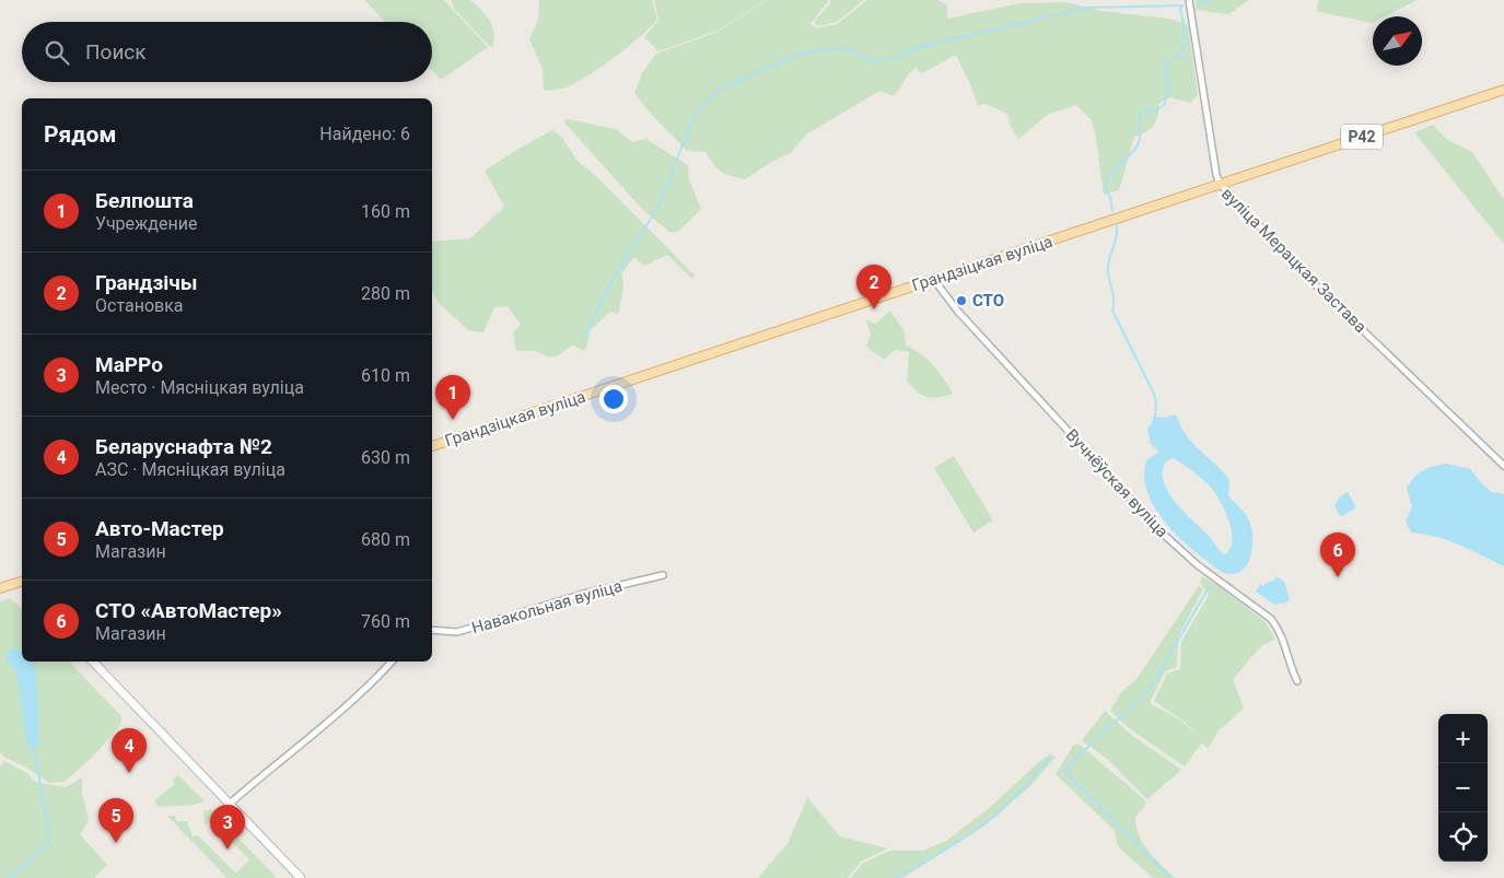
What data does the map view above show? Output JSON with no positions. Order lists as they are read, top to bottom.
{
  "streets": {
    "main road": ["Р42", "Грандзіцкая вуліца"],
    "street": ["вуліца Мерацкая Застава", "Вучнёўская вуліца", "Навакольная вуліца"]
  },
  "crossings": [
    ["вуліца Мерацкая Застава", "Грандзіцкая вуліца"],
    ["Грандзіцкая вуліца", "Вучнёўская вуліца"]
  ],
  "places": ["СТО"],
  "north": "top right",
  "page": {
    "search": "Поиск",
    "heading": ["Рядом", "Найдено: 6"],
    "list": [
      {
        "mark": "1",
        "name": "Белпошта",
        "note": "Учреждение",
        "value": "160 m"
      },
      {
        "mark": "2",
        "name": "Грандзічы",
        "note": "Остановка",
        "value": "280 m"
      },
      {
        "mark": "3",
        "name": "МаРРо",
        "note": "Место · Мясніцкая вуліца",
        "value": "610 m"
      },
      {
        "mark": "4",
        "name": "Беларуснафта №2",
        "note": "АЗС · Мясніцкая вуліца",
        "value": "630 m"
      },
      {
        "mark": "5",
        "name": "Авто-Мастер",
        "note": "Магазин",
        "value": "680 m"
      },
      {
        "mark": "6",
        "name": "СТО «АвтоМастер»",
        "note": "Магазин",
        "value": "760 m"
      }
    ],
    "pins": [
      "2",
      "1",
      "6",
      "4",
      "5",
      "3"
    ],
    "map_buttons": ["+", "−"]
  }
}
